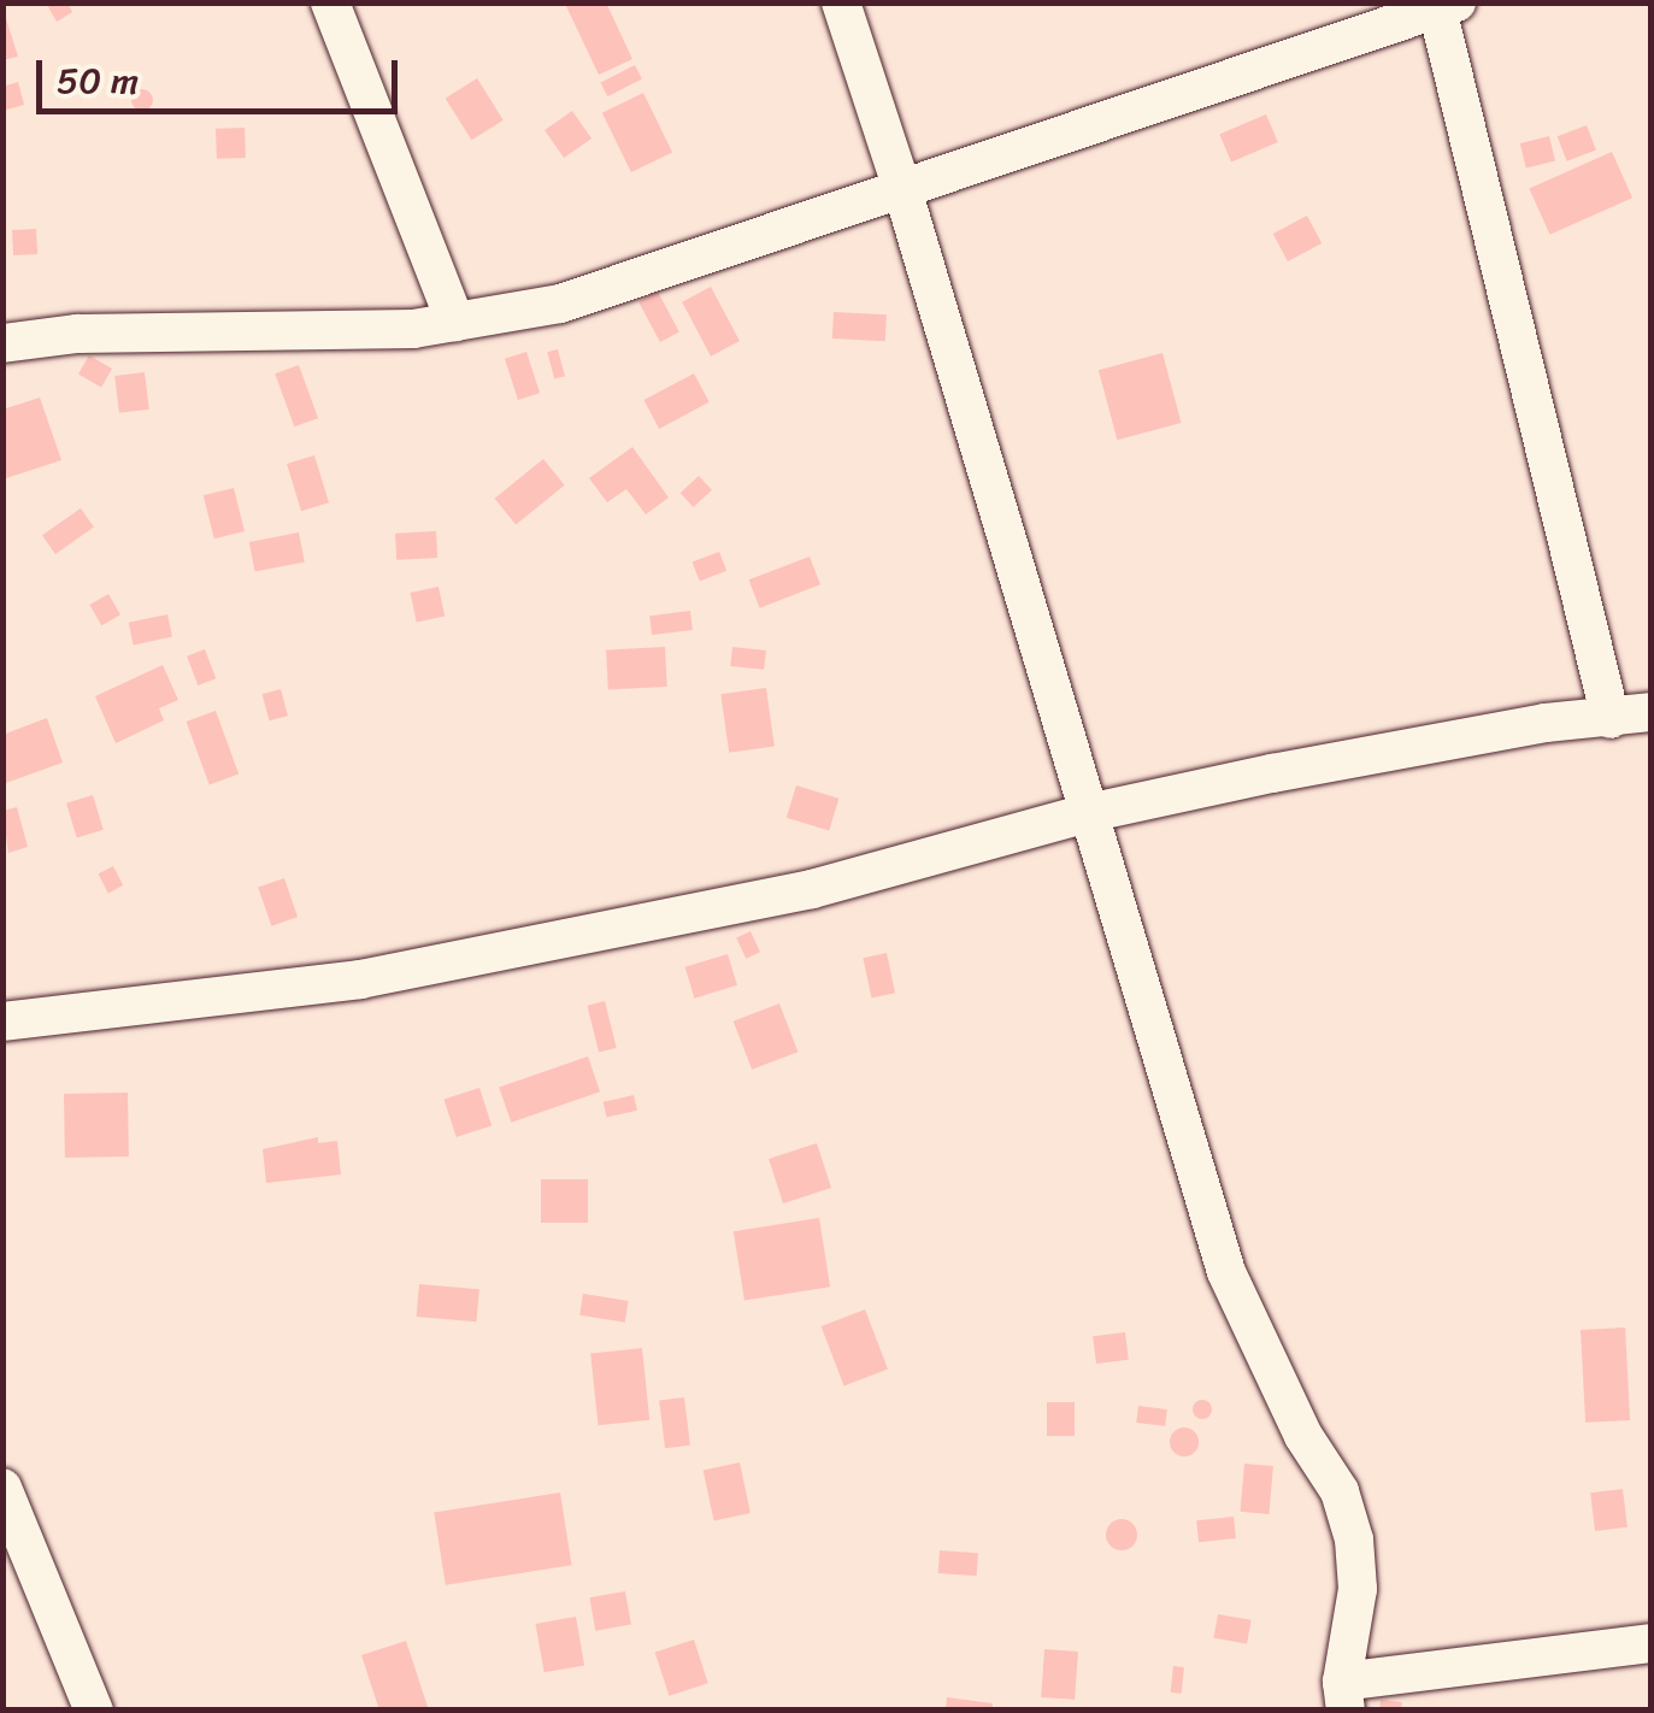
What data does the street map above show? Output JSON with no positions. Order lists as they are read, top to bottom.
{
  "scale_bar": "50 m"
}
